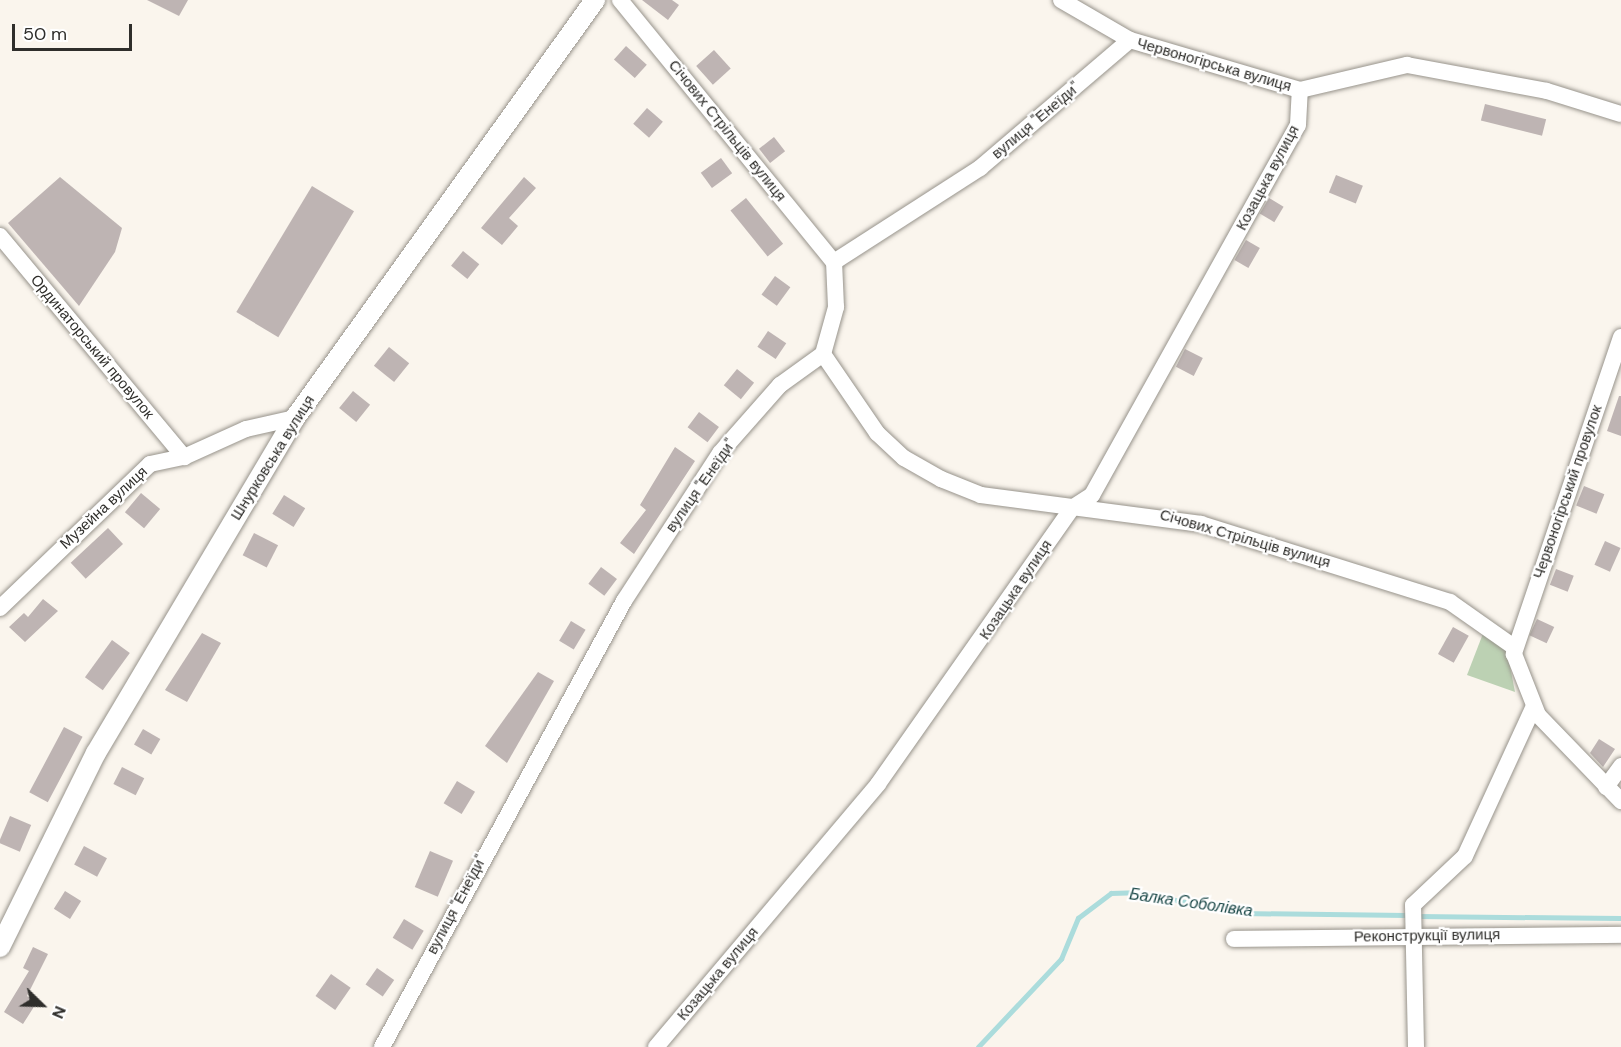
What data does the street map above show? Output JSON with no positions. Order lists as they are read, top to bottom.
{
  "streets": {
    "street": [
      "Червоногірська вулиця",
      "вулиця \"Енеїди\"",
      "Січових Стрільців вулиця",
      "Козацька вулиця",
      "Ординаторський провулок",
      "Шнурковська вулиця",
      "Червоногірський провулок",
      "Музейна вулиця",
      "Реконструкції вулиця"
    ]
  },
  "crossings": [
    ["Червоногірська вулиця", "вулиця \"Енеїди\""],
    ["Червоногірська вулиця", "Козацька вулиця"],
    ["вулиця \"Енеїди\"", "Січових Стрільців вулиця"],
    ["Січових Стрільців вулиця", "Козацька вулиця"],
    ["Січових Стрільців вулиця", "Червоногірський провулок"],
    ["Ординаторський провулок", "Музейна вулиця"],
    ["Шнурковська вулиця", "Музейна вулиця"]
  ],
  "water": ["Балка Соболівка"],
  "scale_bar": "50 m",
  "north": "bottom right"
}
